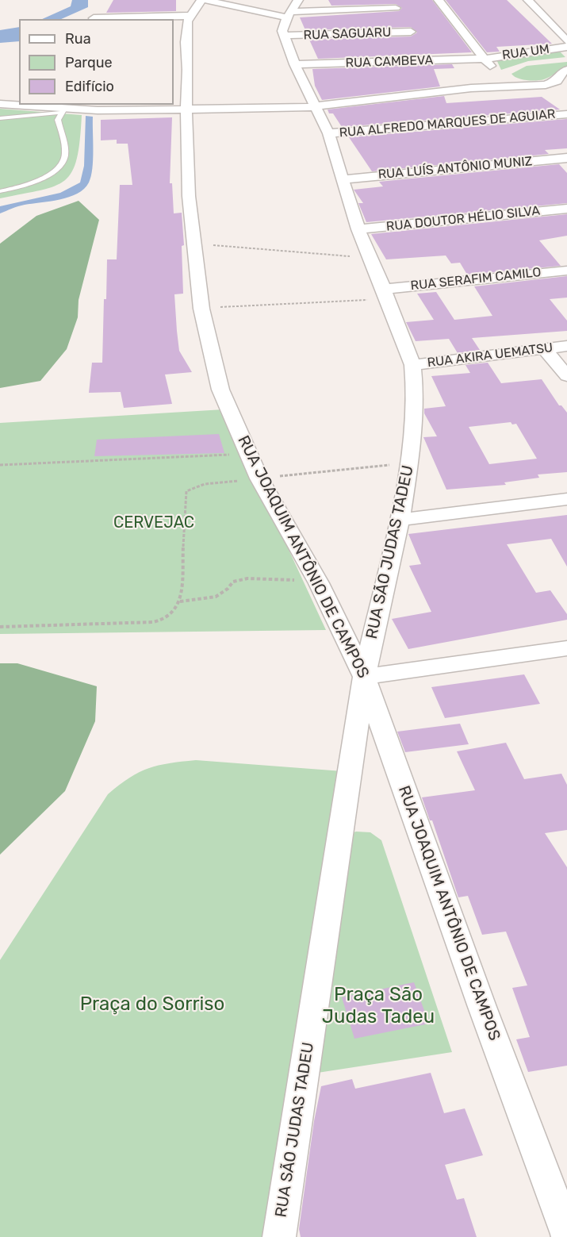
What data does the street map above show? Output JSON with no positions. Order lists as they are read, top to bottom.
{
  "streets": {
    "street": [
      "RUA SAGUARU",
      "RUA UM",
      "RUA CAMBEVA",
      "RUA ALFREDO MARQUES DE AGUIAR",
      "RUA LUÍS ANTÔNIO MUNIZ",
      "RUA DOUTOR HÉLIO SILVA",
      "RUA SERAFIM CAMILO",
      "RUA AKIRA UEMATSU",
      "RUA SÃO JUDAS TADEU",
      "RUA JOAQUIM ANTÔNIO DE CAMPOS"
    ]
  },
  "crossings": [
    ["RUA SAGUARU", "RUA SÃO JUDAS TADEU"],
    ["RUA UM", "RUA CAMBEVA"],
    ["RUA CAMBEVA", "RUA SÃO JUDAS TADEU"],
    ["RUA ALFREDO MARQUES DE AGUIAR", "RUA SÃO JUDAS TADEU"],
    ["RUA LUÍS ANTÔNIO MUNIZ", "RUA SÃO JUDAS TADEU"],
    ["RUA DOUTOR HÉLIO SILVA", "RUA SÃO JUDAS TADEU"],
    ["RUA SERAFIM CAMILO", "RUA SÃO JUDAS TADEU"],
    ["RUA AKIRA UEMATSU", "RUA SÃO JUDAS TADEU"],
    ["RUA SÃO JUDAS TADEU", "RUA JOAQUIM ANTÔNIO DE CAMPOS"]
  ],
  "parks": ["CERVEJAC", "Praça São Judas Tadeu", "Praça do Sorriso"],
  "legend": ["Rua", "Parque", "Edifício"]
}
